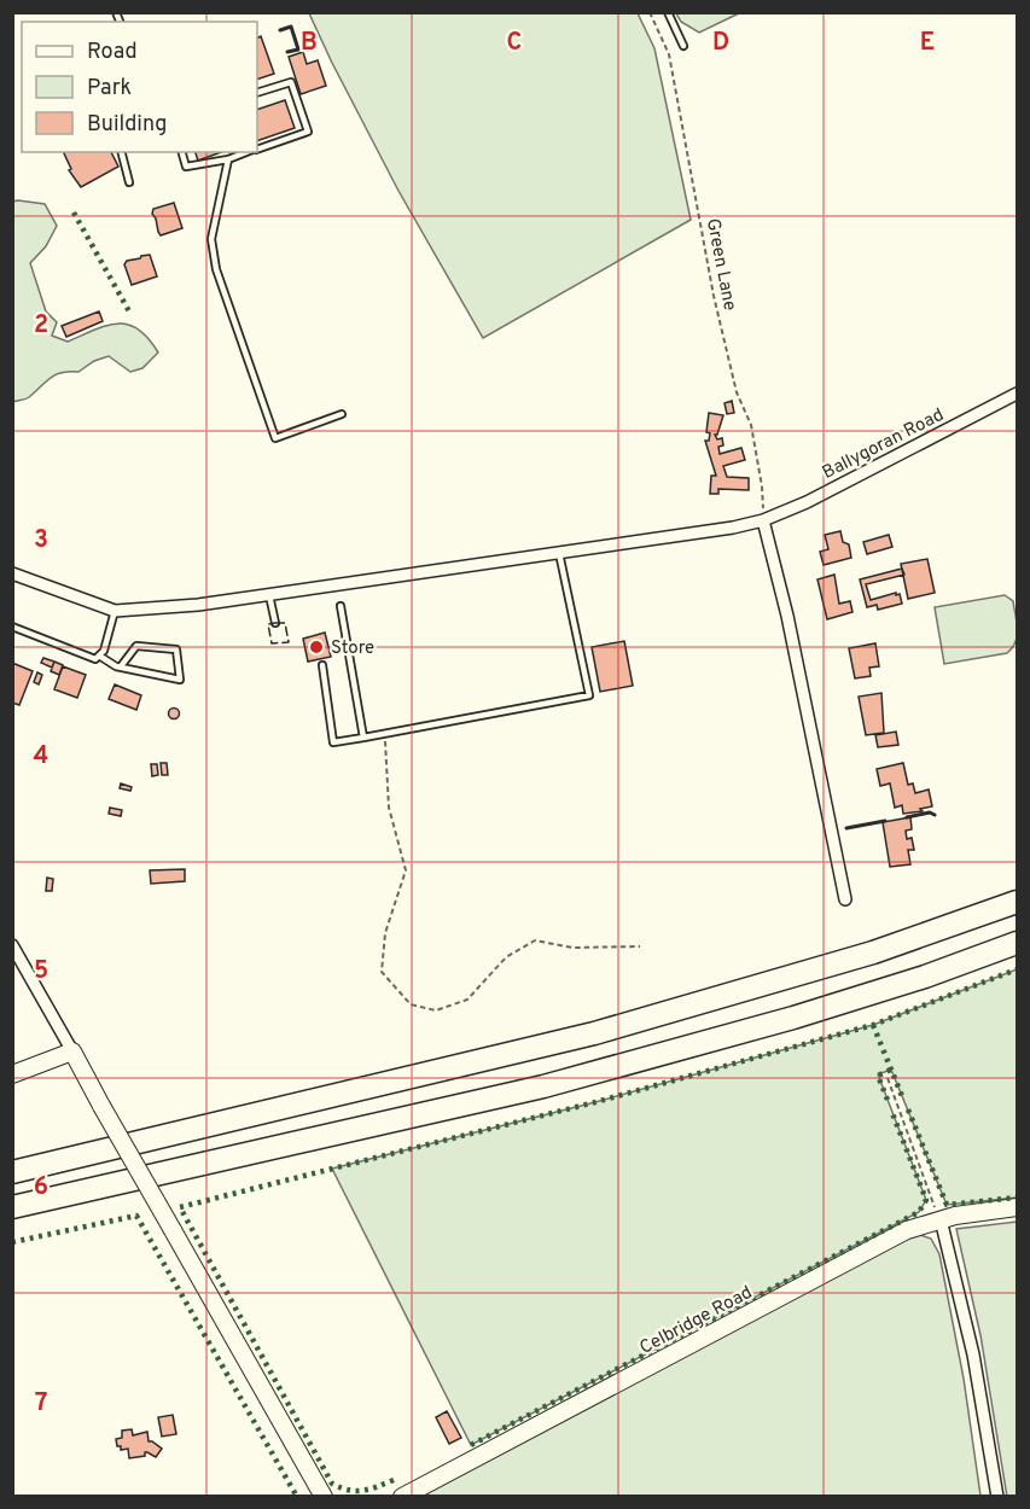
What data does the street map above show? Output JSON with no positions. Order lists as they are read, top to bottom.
{
  "streets": {
    "main road": ["Celbridge Road"],
    "street": ["Ballygoran Road"],
    "path": ["Green Lane"]
  },
  "crossings": [
    ["Green Lane", "Ballygoran Road"]
  ],
  "places": ["Store"],
  "legend": ["Road", "Park", "Building"],
  "grid": {
    "columns": [
      "B",
      "C",
      "D",
      "E"
    ],
    "rows": [
      "2",
      "3",
      "4",
      "5",
      "6",
      "7"
    ]
  }
}
